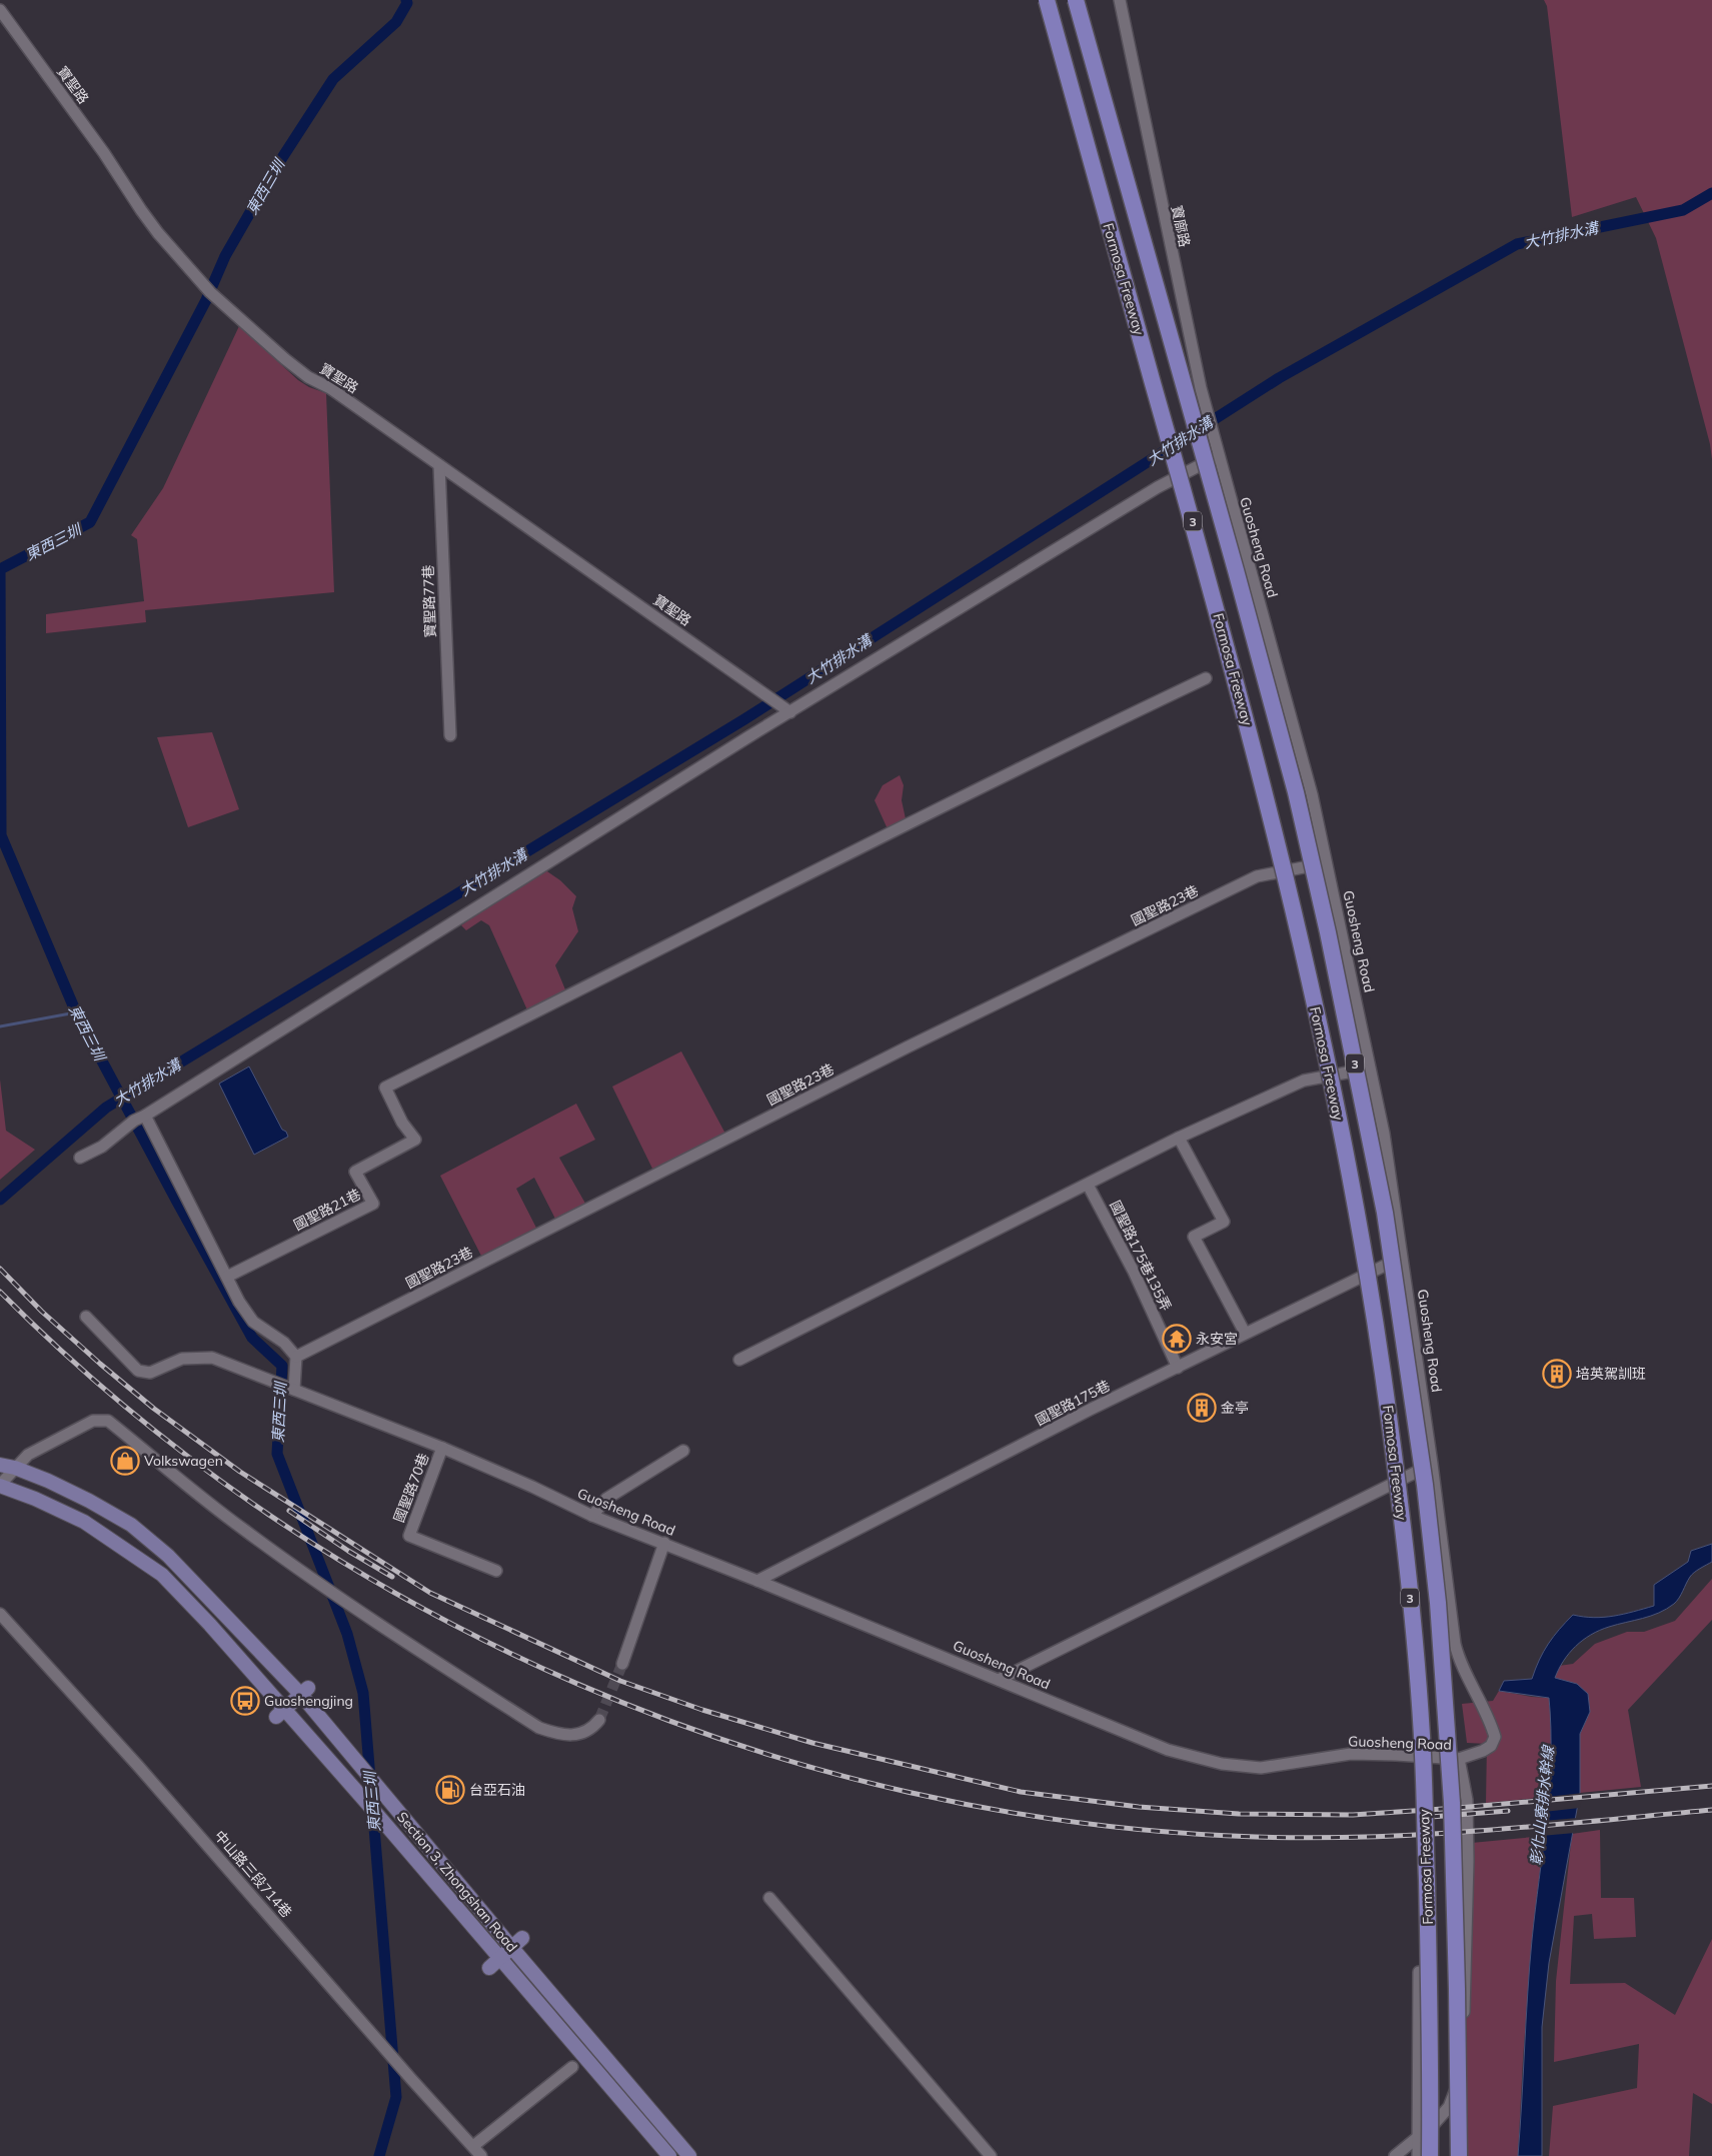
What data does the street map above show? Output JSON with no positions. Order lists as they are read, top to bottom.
{
  "streets": {
    "highway": ["Formosa Freeway", "3"],
    "main road": ["Section 3, Zhongshan Road"],
    "street": [
      "寶聖路",
      "寶廍路",
      "Guosheng Road",
      "寶聖路77巷",
      "國聖路23巷",
      "國聖路21巷",
      "國聖路175巷135弄",
      "國聖路175巷",
      "國聖路70巷",
      "中山路三段714巷"
    ]
  },
  "crossings": [
    ["寶聖路", "寶聖路77巷"],
    ["寶廍路", "Guosheng Road"],
    ["Guosheng Road", "國聖路23巷"],
    ["Guosheng Road", "國聖路175巷"],
    ["Guosheng Road", "國聖路70巷"],
    ["國聖路175巷135弄", "國聖路175巷"]
  ],
  "water": ["東西三圳", "大竹排水溝", "彰化山寮排水幹線"],
  "places": {
    "temple": ["永安宮"],
    "building": ["培英駕訓班", "金亭"],
    "shop": ["Volkswagen"],
    "bus stop": ["Guoshengjing"],
    "fuel station": ["台亞石油"]
  }
}
